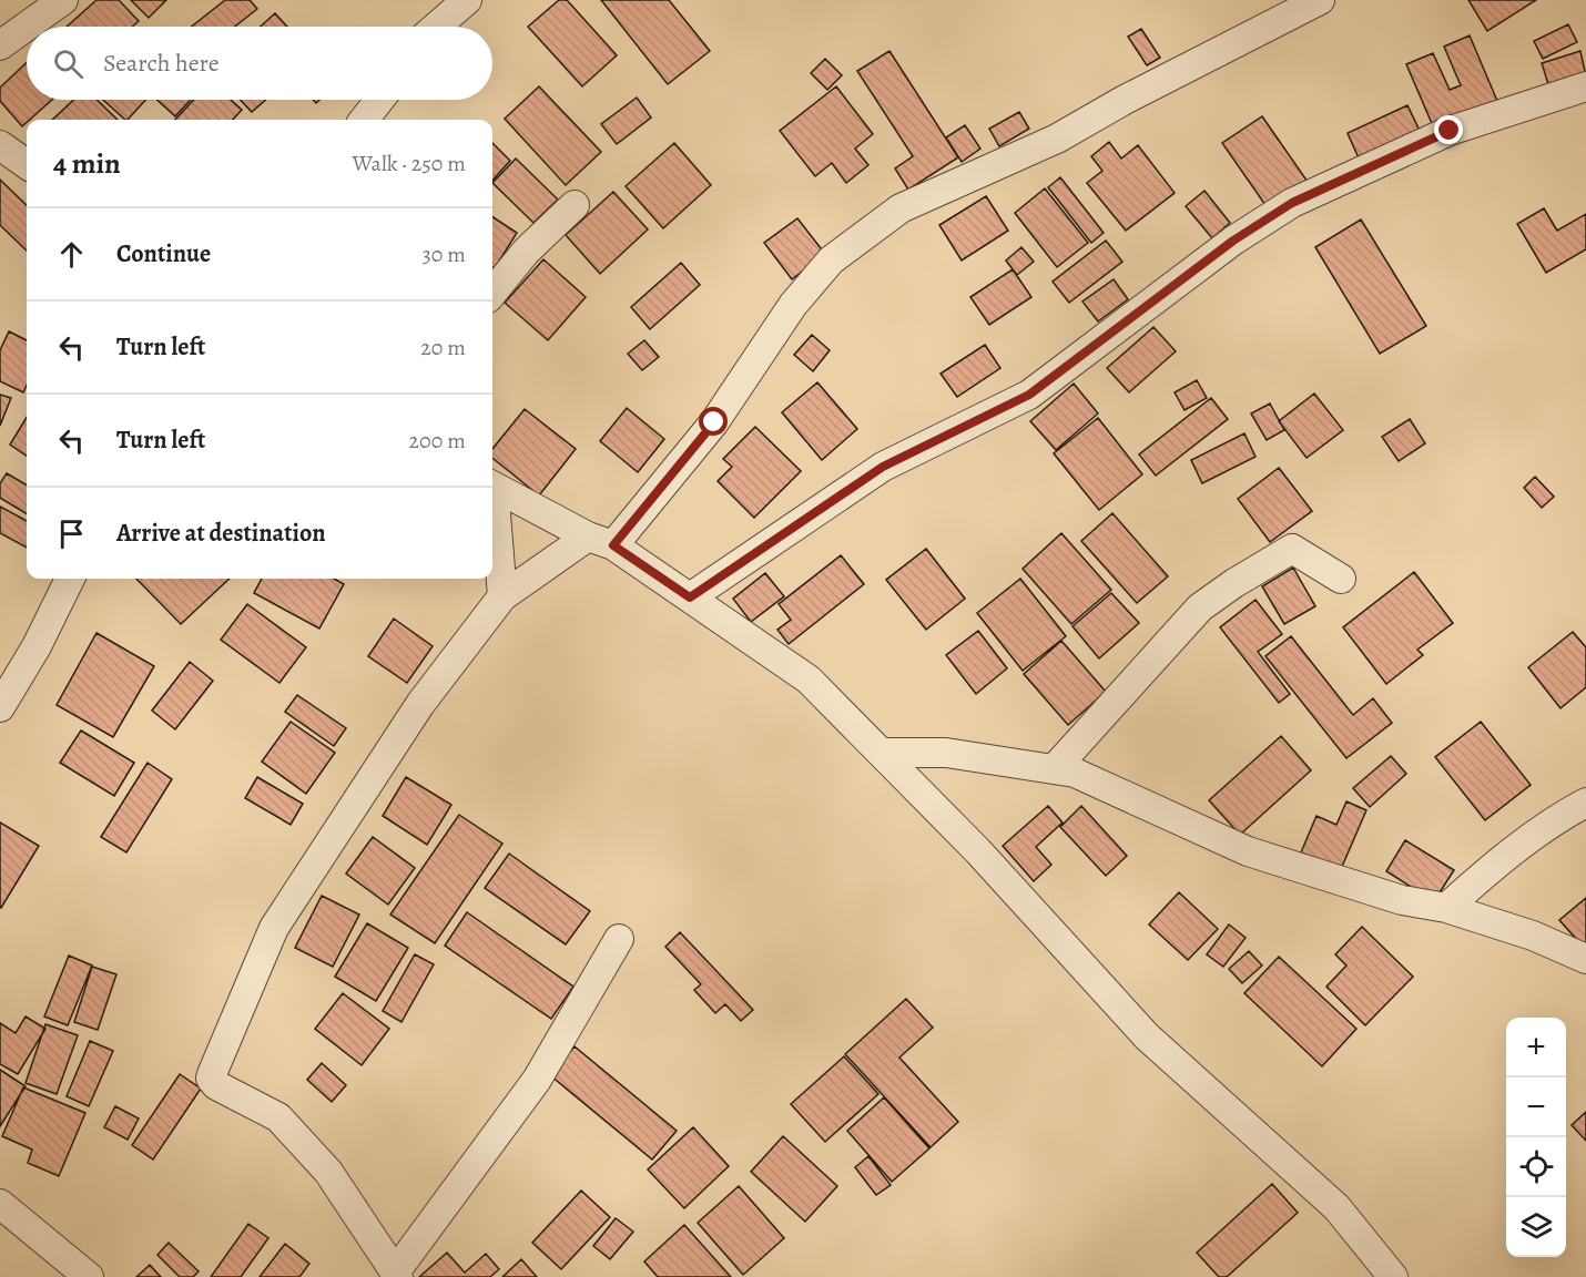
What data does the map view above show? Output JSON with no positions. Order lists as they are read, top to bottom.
{
  "page": {
    "search": "Search here",
    "heading": ["4 min", "Walk · 250 m"],
    "list": [
      ["Continue", "30 m"],
      ["Turn left", "20 m"],
      ["Turn left", "200 m"],
      "Arrive at destination"
    ],
    "map_buttons": ["+", "−"]
  }
}
